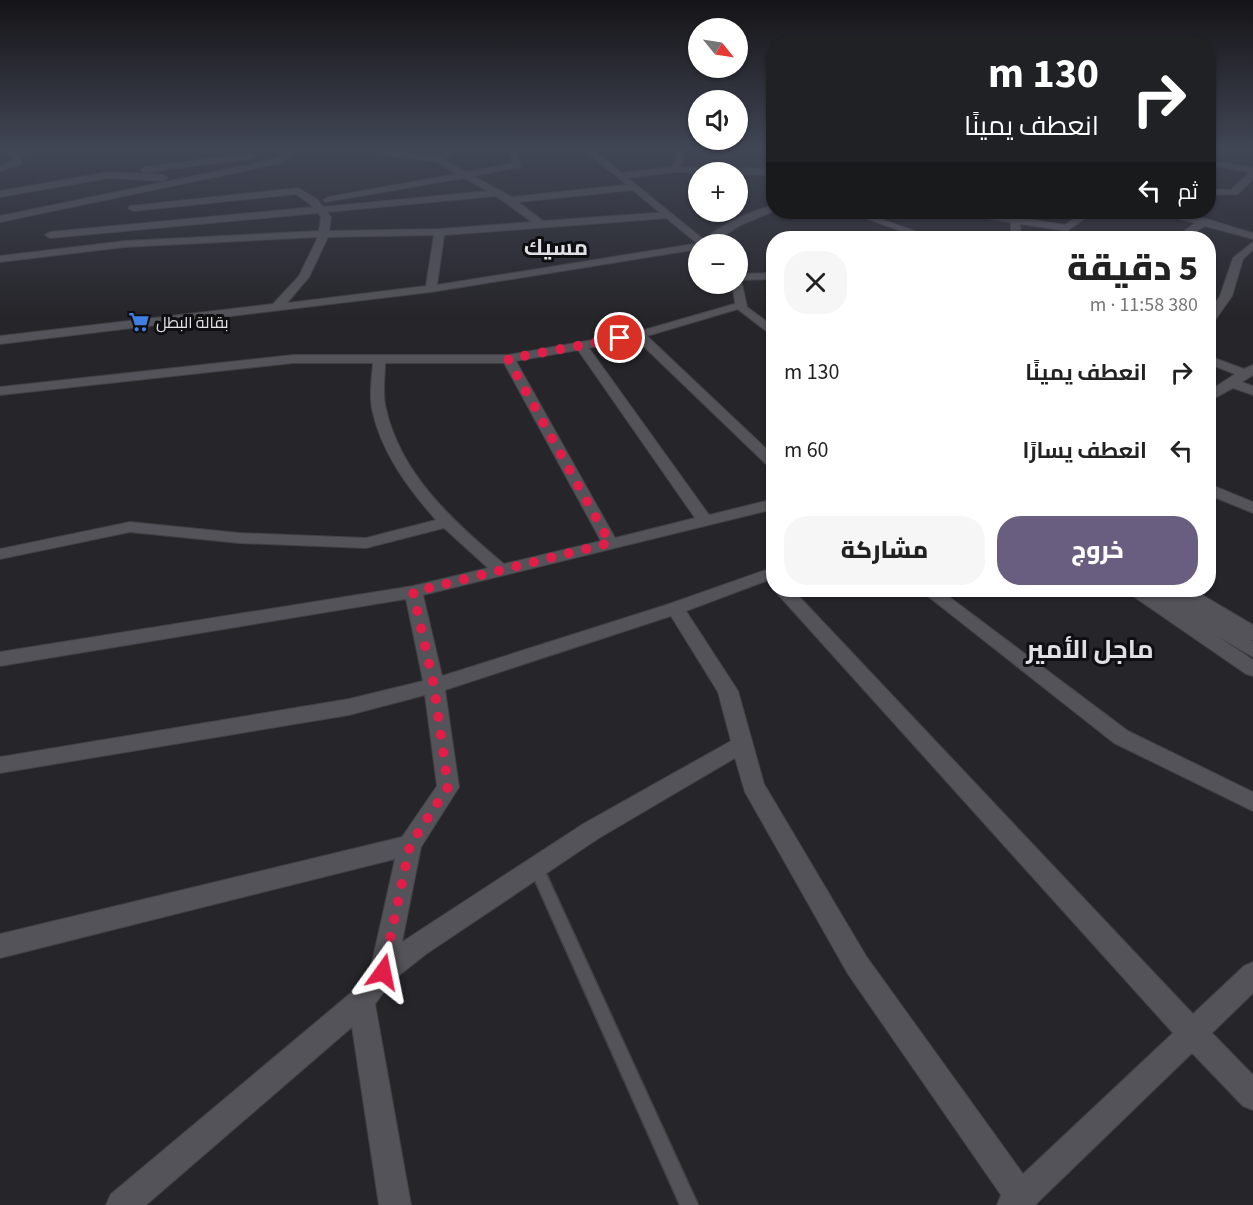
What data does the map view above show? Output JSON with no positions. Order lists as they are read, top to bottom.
{
  "districts": ["مسيك", "ماجل الأمير"],
  "places": {
    "supermarket": ["بقالة البطل"]
  },
  "north": "bottom right",
  "page": {
    "map_buttons": ["+", "−"],
    "turn": ["130 m", "انعطف يمينًا"],
    "then": "ثم",
    "heading": ["5 دقيقة", "380 m · 11:58"],
    "list": [
      {
        "name": "انعطف يمينًا",
        "value": "130 m"
      },
      {
        "name": "انعطف يسارًا",
        "value": "60 m"
      }
    ],
    "buttons": ["خروج", "مشاركة"]
  }
}
